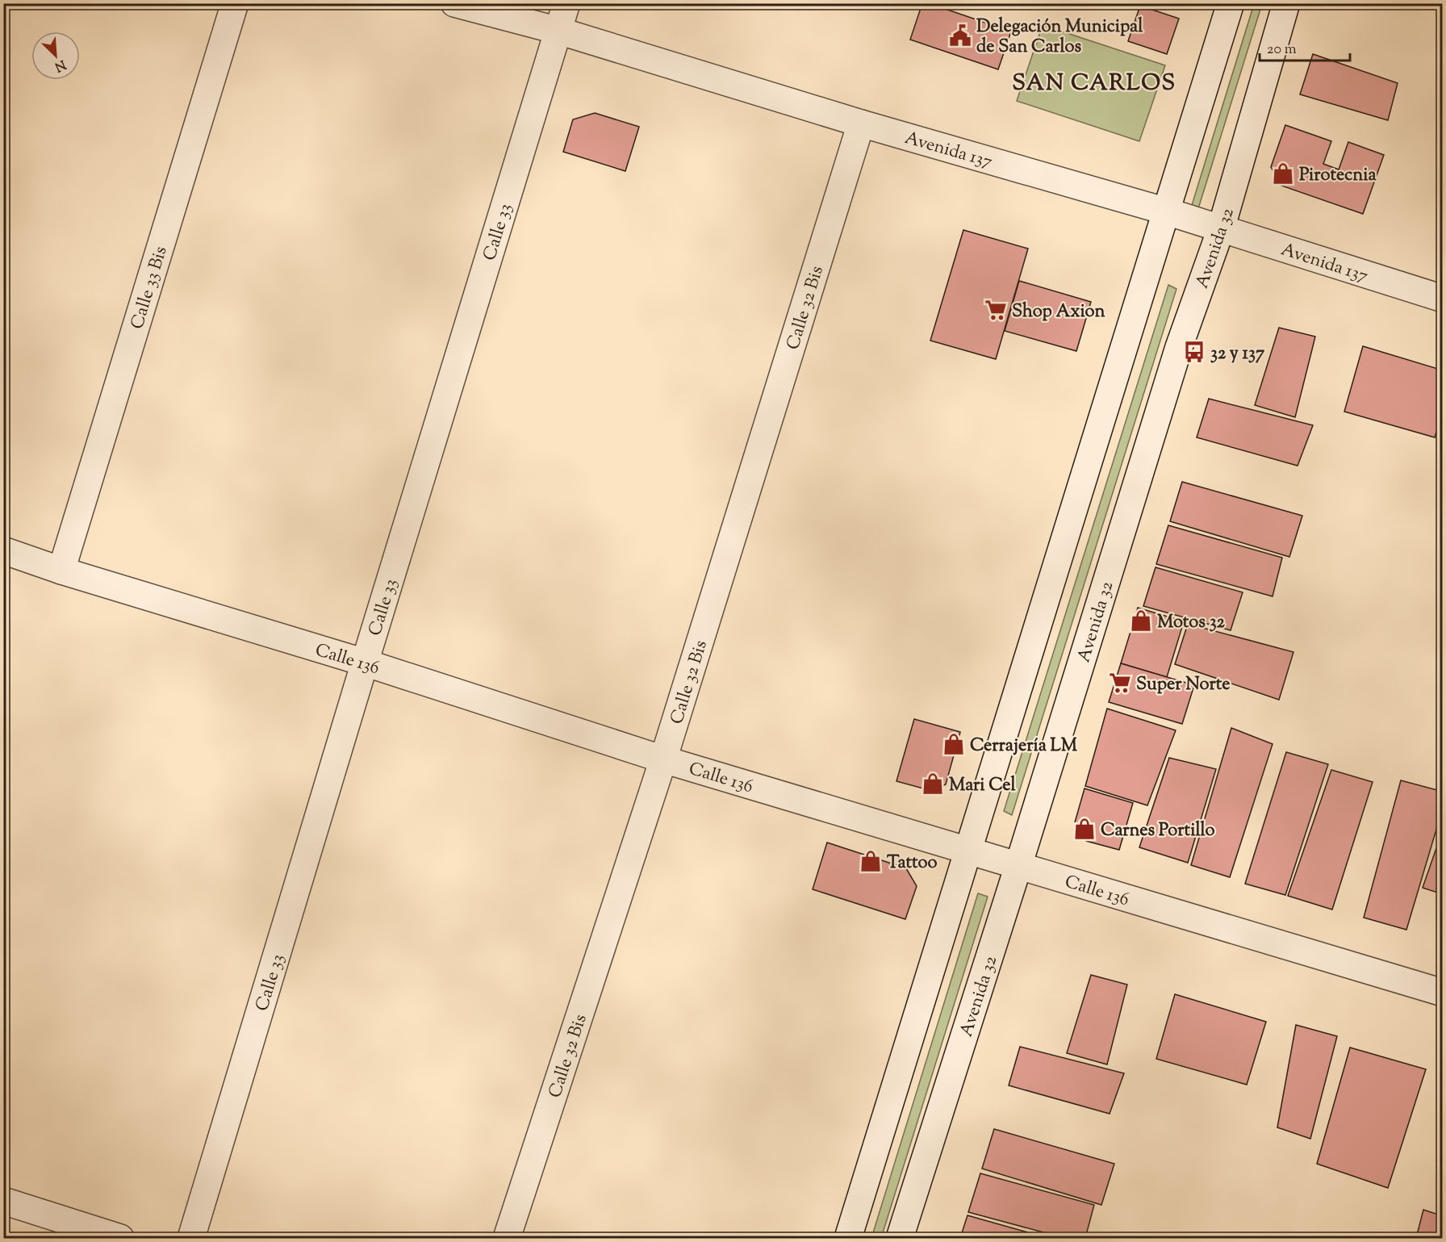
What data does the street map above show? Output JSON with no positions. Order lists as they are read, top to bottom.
{
  "streets": {
    "street": [
      "Avenida 137",
      "Calle 33",
      "Avenida 32",
      "Calle 33 Bis",
      "Calle 32 Bis",
      "Calle 136"
    ]
  },
  "crossings": [
    ["Avenida 137", "Calle 33"],
    ["Avenida 137", "Avenida 32"],
    ["Avenida 137", "Calle 32 Bis"],
    ["Calle 33", "Calle 136"],
    ["Avenida 32", "Calle 136"],
    ["Calle 33 Bis", "Calle 136"],
    ["Calle 32 Bis", "Calle 136"]
  ],
  "districts": ["SAN CARLOS"],
  "places": {
    "public building": ["Delegación Municipal de San Carlos"],
    "shop": [
      "Pirotecnia",
      "Motos 32",
      "Cerrajería LM",
      "Mari Cel",
      "Carnes Portillo",
      "Tattoo"
    ],
    "supermarket": ["Shop Axion", "Super Norte"],
    "bus stop": ["32 y 137"]
  },
  "scale_bar": "20 m",
  "north": "bottom right"
}
